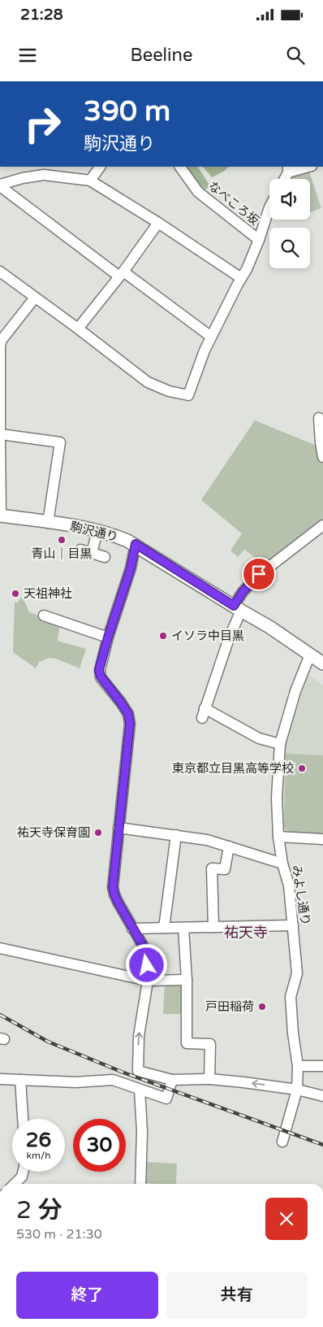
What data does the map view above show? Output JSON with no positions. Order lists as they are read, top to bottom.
{
  "streets": {
    "main road": ["駒沢通り"],
    "street": ["なべころ坂", "みよし通り"]
  },
  "crossings": [
    ["駒沢通り", "みよし通り"]
  ],
  "districts": ["祐天寺"],
  "places": [
    "青山｜目黒",
    "天祖神社",
    "イソラ中目黒",
    "東京都立目黒高等学校",
    "祐天寺保育園",
    "戸田稲荷"
  ],
  "page": {
    "status": "21:28",
    "header": "Beeline",
    "turn": ["390 m", "駒沢通り"],
    "speed": "26 km/h",
    "limit": "30",
    "heading": ["2 分", "530 m · 21:30"],
    "buttons": ["終了", "共有"]
  }
}
